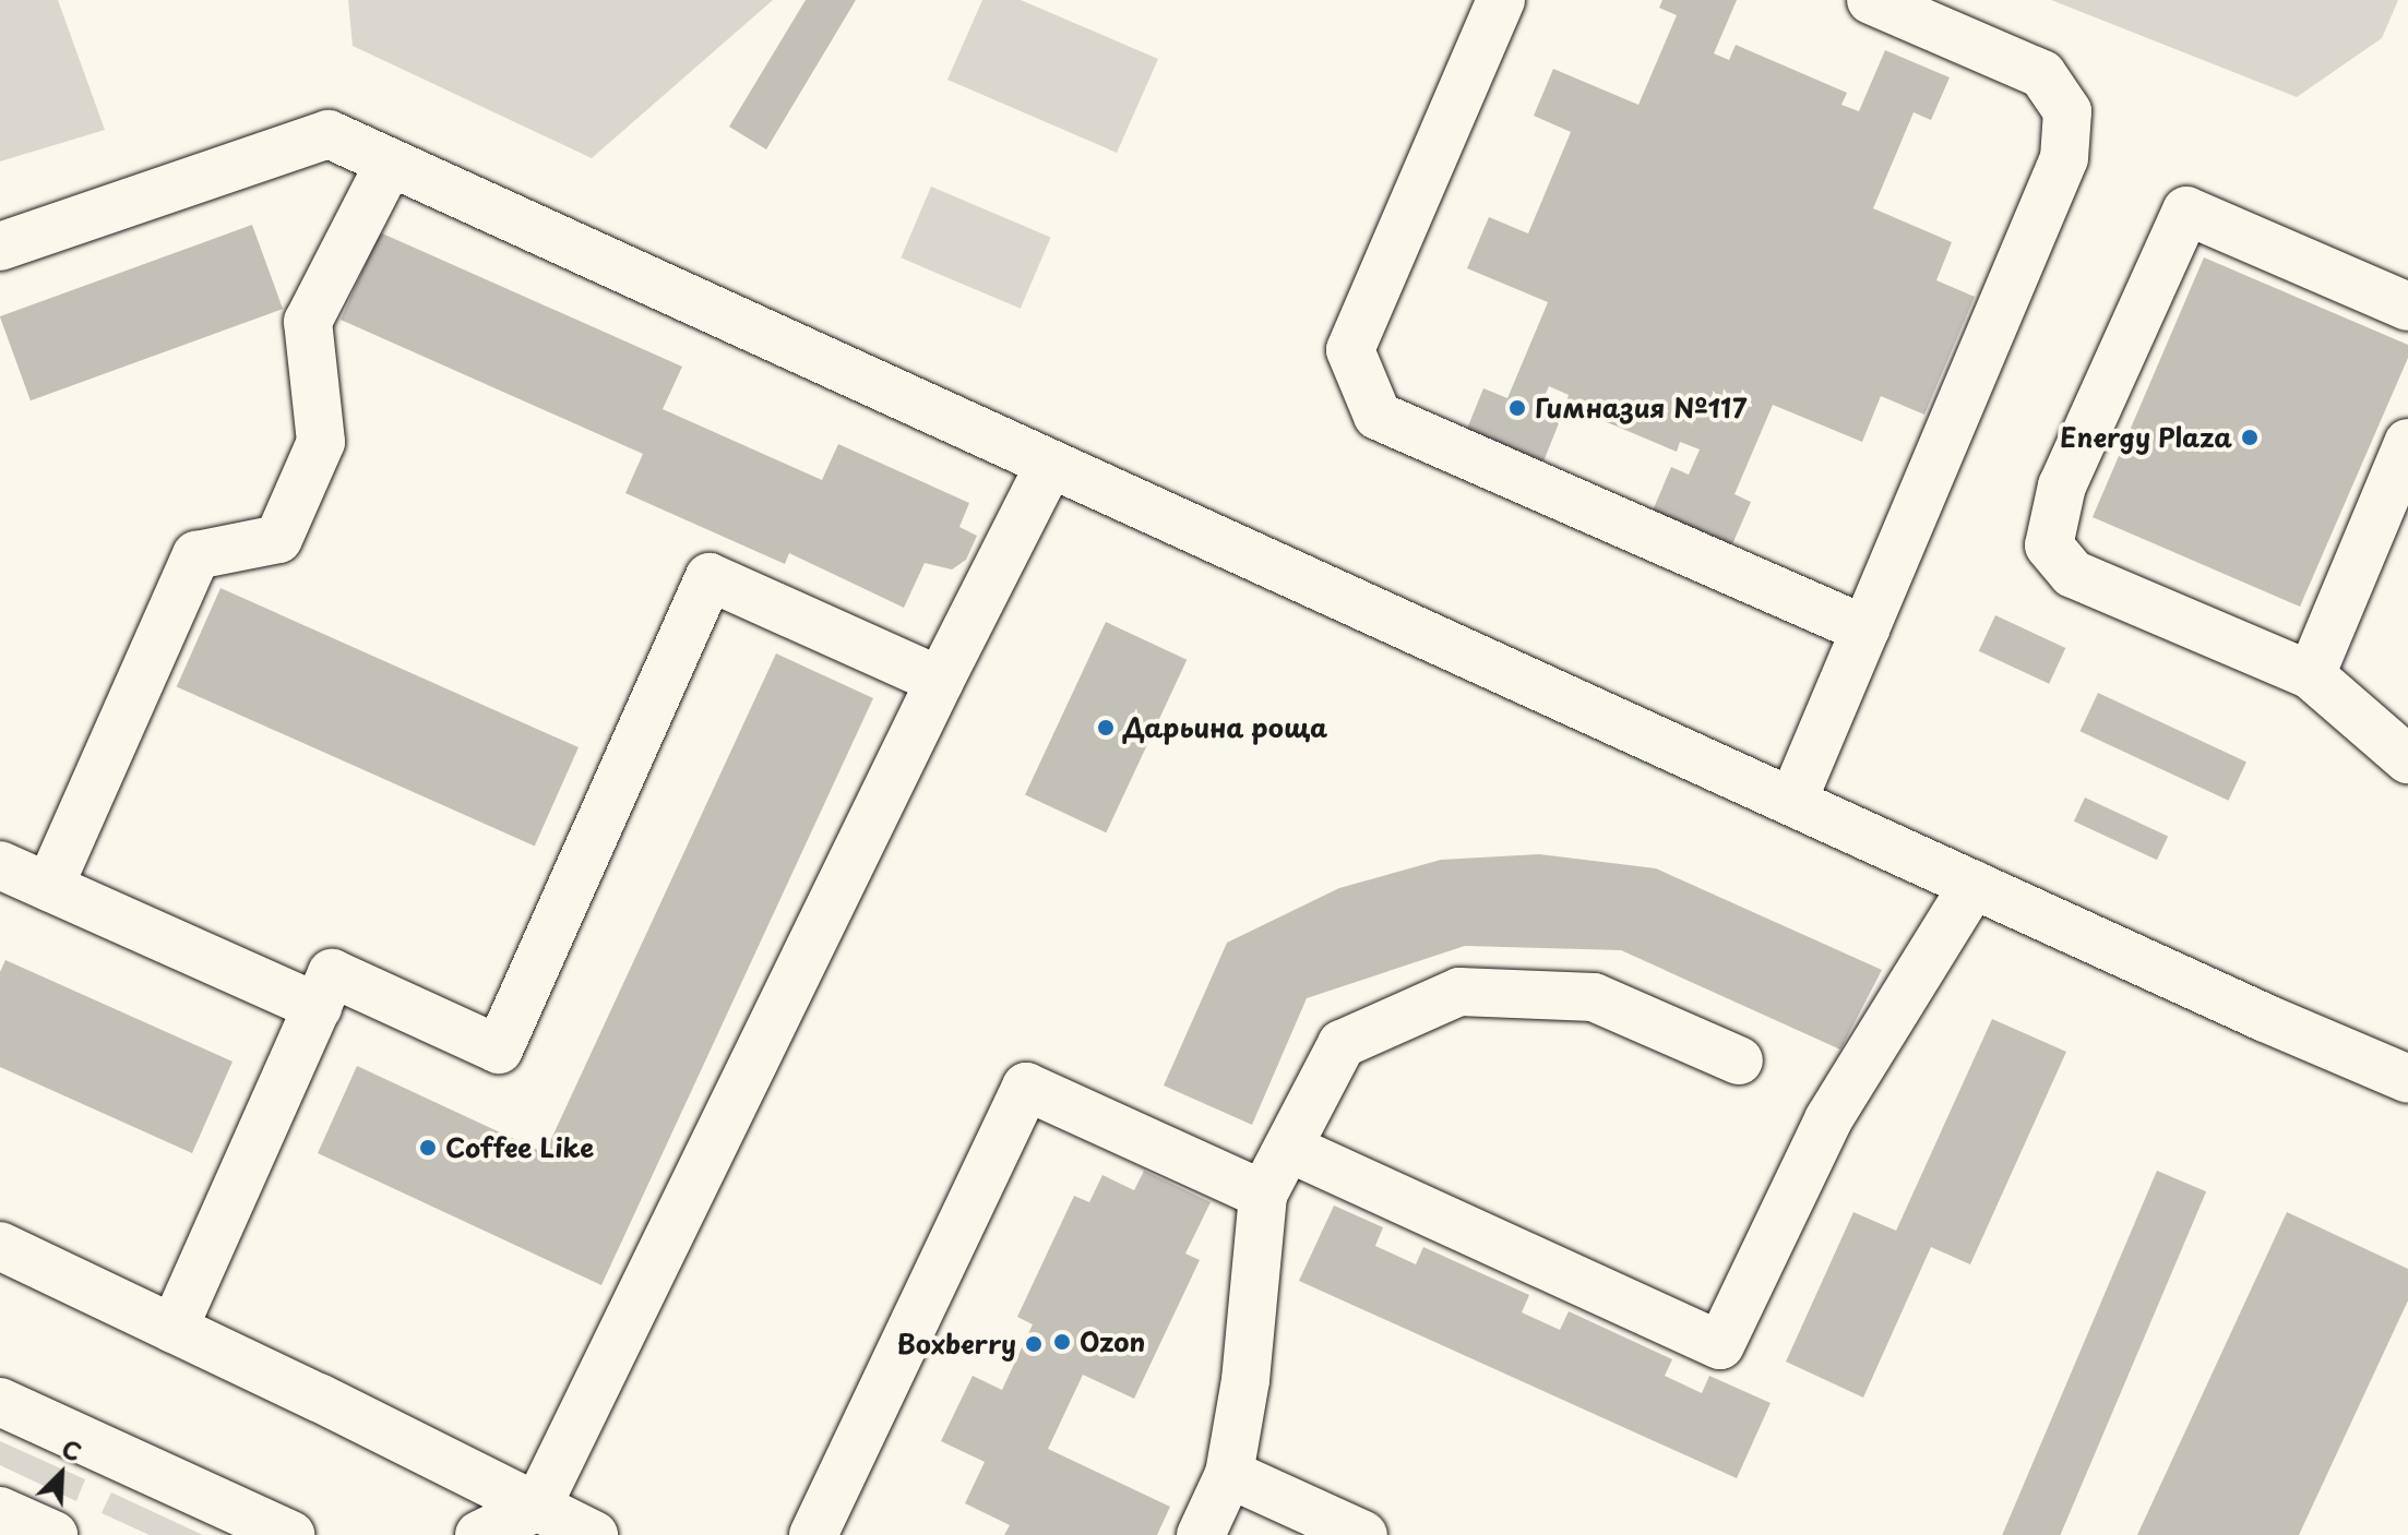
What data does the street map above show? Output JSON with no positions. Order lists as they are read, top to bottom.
{
  "places": [
    "Гимназия №117",
    "Energy Plaza",
    "Дарьина роща",
    "Coffee Like",
    "Ozon",
    "Boxberry"
  ],
  "north": "top right"
}
